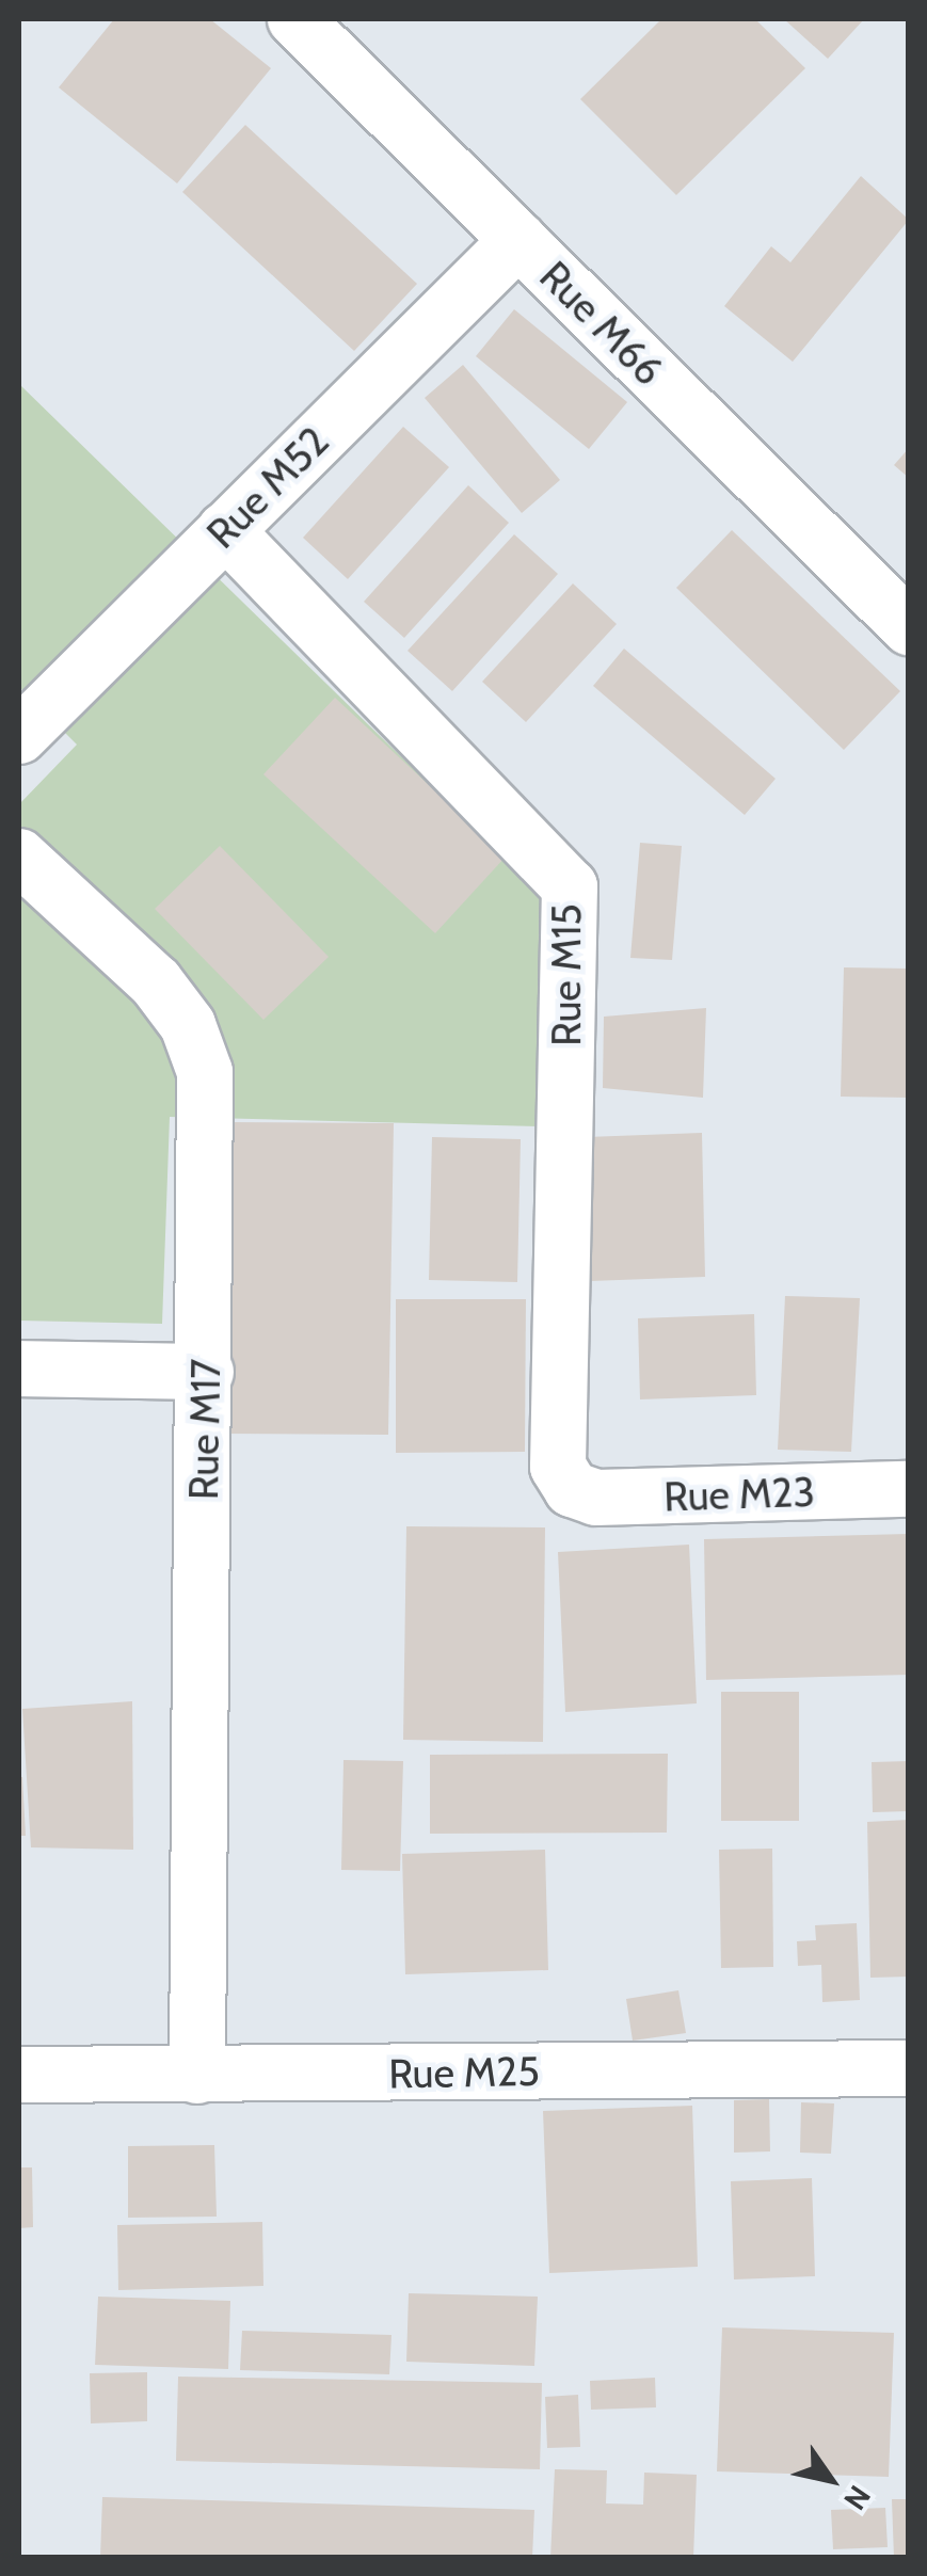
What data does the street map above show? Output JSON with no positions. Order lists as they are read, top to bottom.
{
  "streets": {
    "street": [
      "Rue M66",
      "Rue M52",
      "Rue M15",
      "Rue M17",
      "Rue M23",
      "Rue M25"
    ]
  },
  "crossings": [
    ["Rue M66", "Rue M52"],
    ["Rue M52", "Rue M15"],
    ["Rue M15", "Rue M23"],
    ["Rue M17", "Rue M25"]
  ],
  "north": "bottom right"
}
